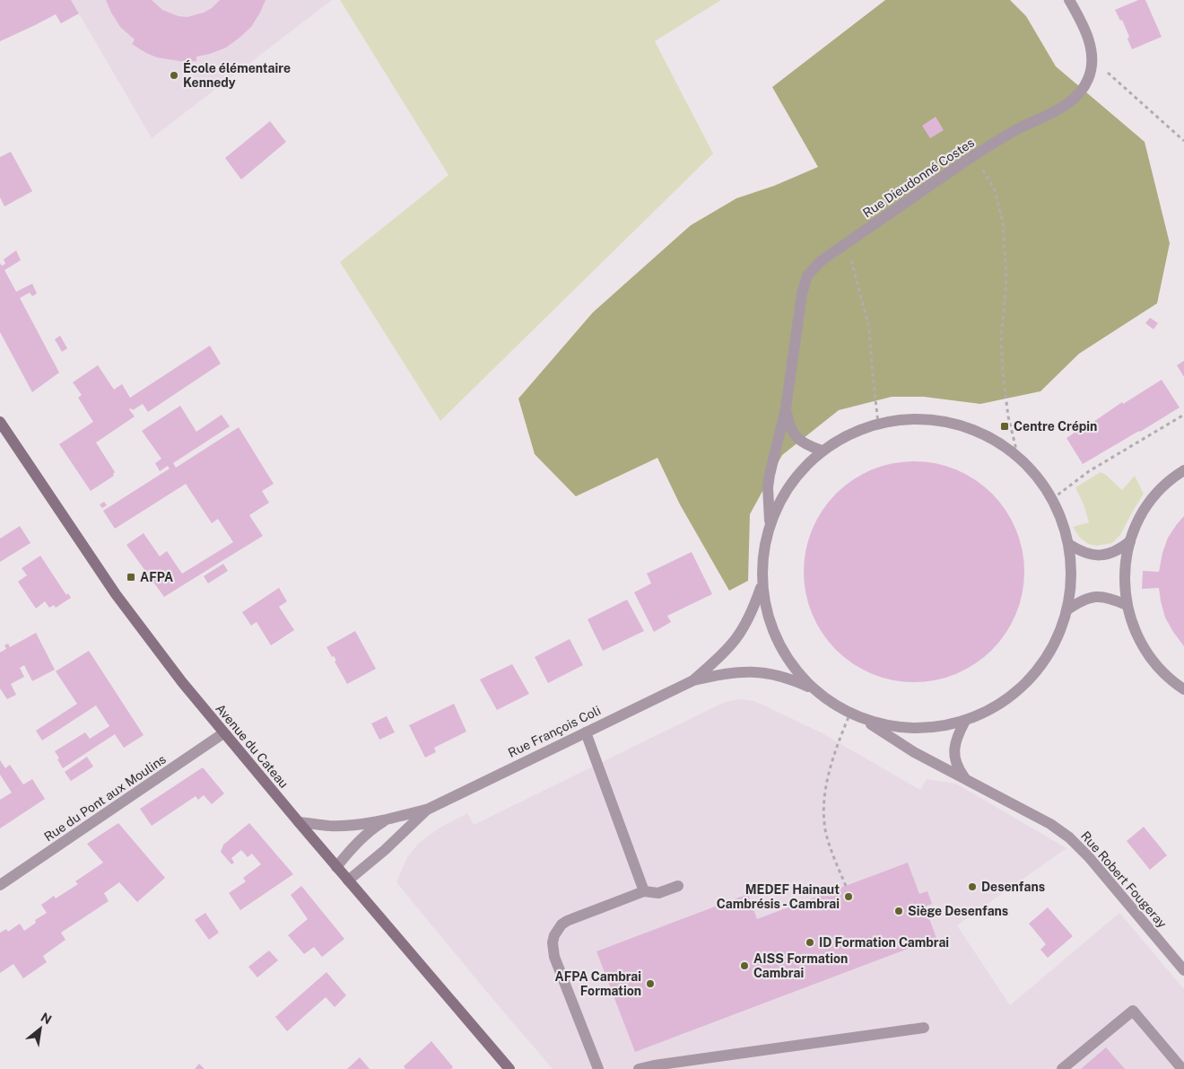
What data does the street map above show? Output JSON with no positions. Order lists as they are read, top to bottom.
{
  "streets": {
    "main road": ["Avenue du Cateau"],
    "street": [
      "Rue Dieudonné Costes",
      "Rue François Coli",
      "Rue du Pont aux Moulins",
      "Rue Robert Fougeray"
    ]
  },
  "crossings": [
    ["Rue François Coli", "Avenue du Cateau"],
    ["Avenue du Cateau", "Rue du Pont aux Moulins"]
  ],
  "places": {
    "other": [
      "École élémentaire Kennedy",
      "Desenfans",
      "MEDEF Hainaut Cambrésis - Cambrai",
      "Siège Desenfans",
      "ID Formation Cambrai",
      "AISS Formation Cambrai",
      "AFPA Cambrai Formation"
    ],
    "transit": ["Centre Crépin", "AFPA"]
  },
  "north": "top right"
}
